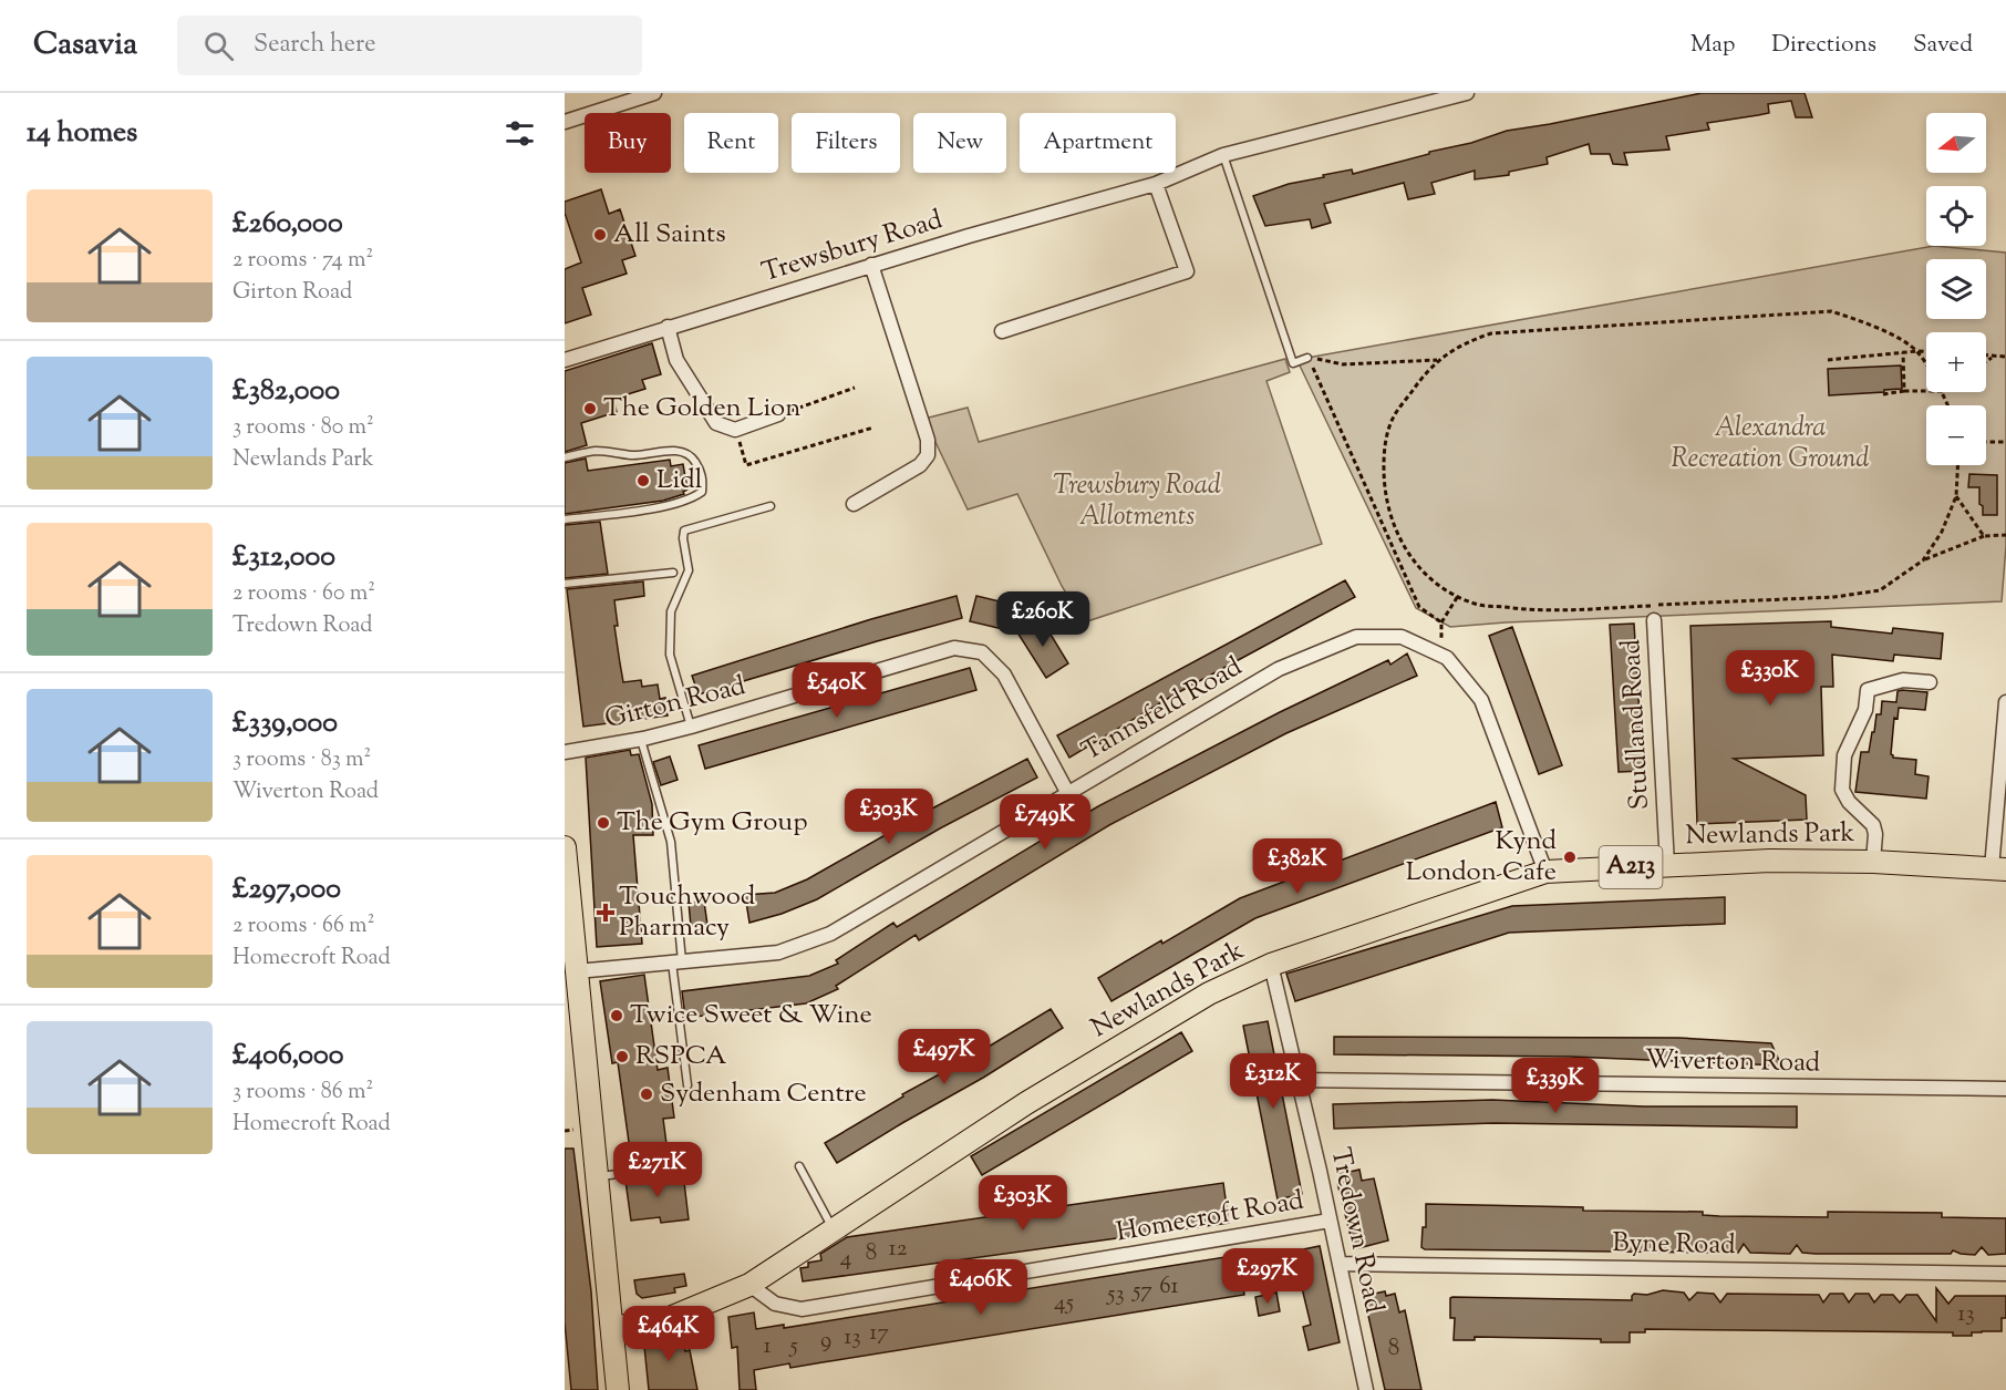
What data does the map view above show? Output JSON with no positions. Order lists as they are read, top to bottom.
{
  "streets": {
    "main road": ["Newlands Park", "A213"],
    "street": [
      "Trewsbury Road",
      "Girton Road",
      "Tannsfeld Road",
      "Studland Road",
      "Wiverton Road",
      "Homecroft Road",
      "Tredown Road",
      "Byne Road"
    ]
  },
  "crossings": [
    ["Girton Road", "Tannsfeld Road"],
    ["Tannsfeld Road", "Newlands Park"],
    ["Studland Road", "Newlands Park"],
    ["Newlands Park", "Homecroft Road"],
    ["Newlands Park", "Tredown Road"],
    ["Wiverton Road", "Tredown Road"],
    ["Homecroft Road", "Tredown Road"],
    ["Tredown Road", "Byne Road"]
  ],
  "parks": ["Alexandra Recreation Ground", "Trewsbury Road Allotments"],
  "places": {
    "other": [
      "All Saints",
      "The Golden Lion",
      "Lidl",
      "The Gym Group",
      "Kynd London Cafe",
      "Twice Sweet & Wine",
      "RSPCA",
      "Sydenham Centre"
    ],
    "health": ["Touchwood Pharmacy"]
  },
  "house_numbers": [
    "12",
    "8",
    "4",
    "61",
    "57",
    "53",
    "45",
    "13",
    "17",
    "13",
    "9",
    "1",
    "5",
    "8"
  ],
  "north": "left",
  "page": {
    "header": "Casavia",
    "search": "Search here",
    "nav": ["Map", "Directions", "Saved"],
    "heading": "14 homes",
    "map_buttons": ["+", "−"],
    "chip": [
      "Buy",
      "Rent",
      "Filters",
      "New",
      "Apartment"
    ],
    "list": [
      {
        "name": "£260,000",
        "note": "2 rooms · 74 m² · Girton Road"
      },
      {
        "name": "£382,000",
        "note": "3 rooms · 80 m² · Newlands Park"
      },
      {
        "name": "£312,000",
        "note": "2 rooms · 60 m² · Tredown Road"
      },
      {
        "name": "£339,000",
        "note": "3 rooms · 83 m² · Wiverton Road"
      },
      {
        "name": "£297,000",
        "note": "2 rooms · 66 m² · Homecroft Road"
      },
      {
        "name": "£406,000",
        "note": "3 rooms · 86 m² · Homecroft Road"
      }
    ],
    "price": [
      "£260K",
      "£330K",
      "£540K",
      "£303K",
      "£749K",
      "£382K",
      "£497K",
      "£312K",
      "£339K",
      "£271K",
      "£303K",
      "£297K",
      "£406K",
      "£464K"
    ]
  }
}
